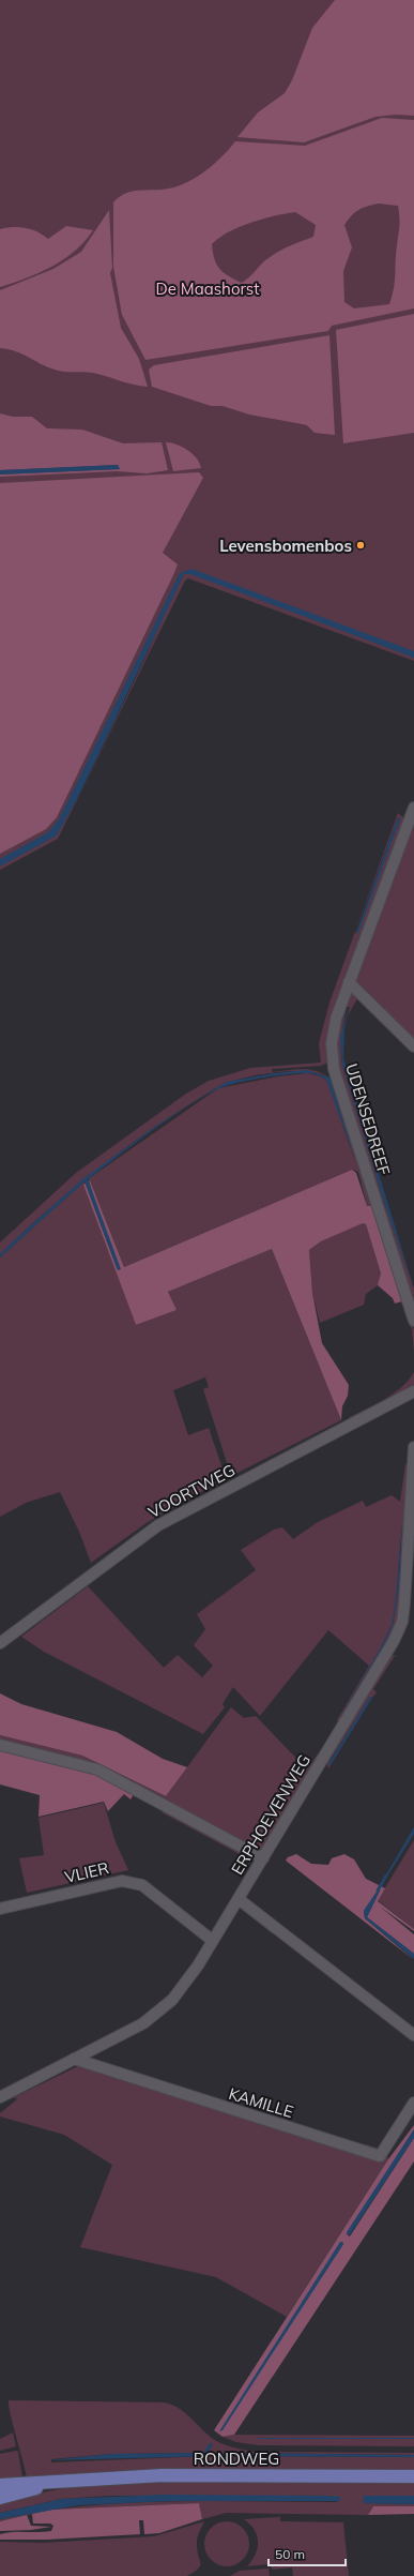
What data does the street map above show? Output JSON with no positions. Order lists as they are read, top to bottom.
{
  "streets": {
    "main road": ["RONDWEG"],
    "street": [
      "UDENSEDREEF",
      "VOORTWEG",
      "ERPHOEVENWEG",
      "VLIER",
      "KAMILLE"
    ]
  },
  "crossings": [
    ["ERPHOEVENWEG", "VLIER"],
    ["ERPHOEVENWEG", "KAMILLE"]
  ],
  "parks": ["De Maashorst"],
  "places": ["Levensbomenbos"],
  "scale_bar": "50 m"
}
